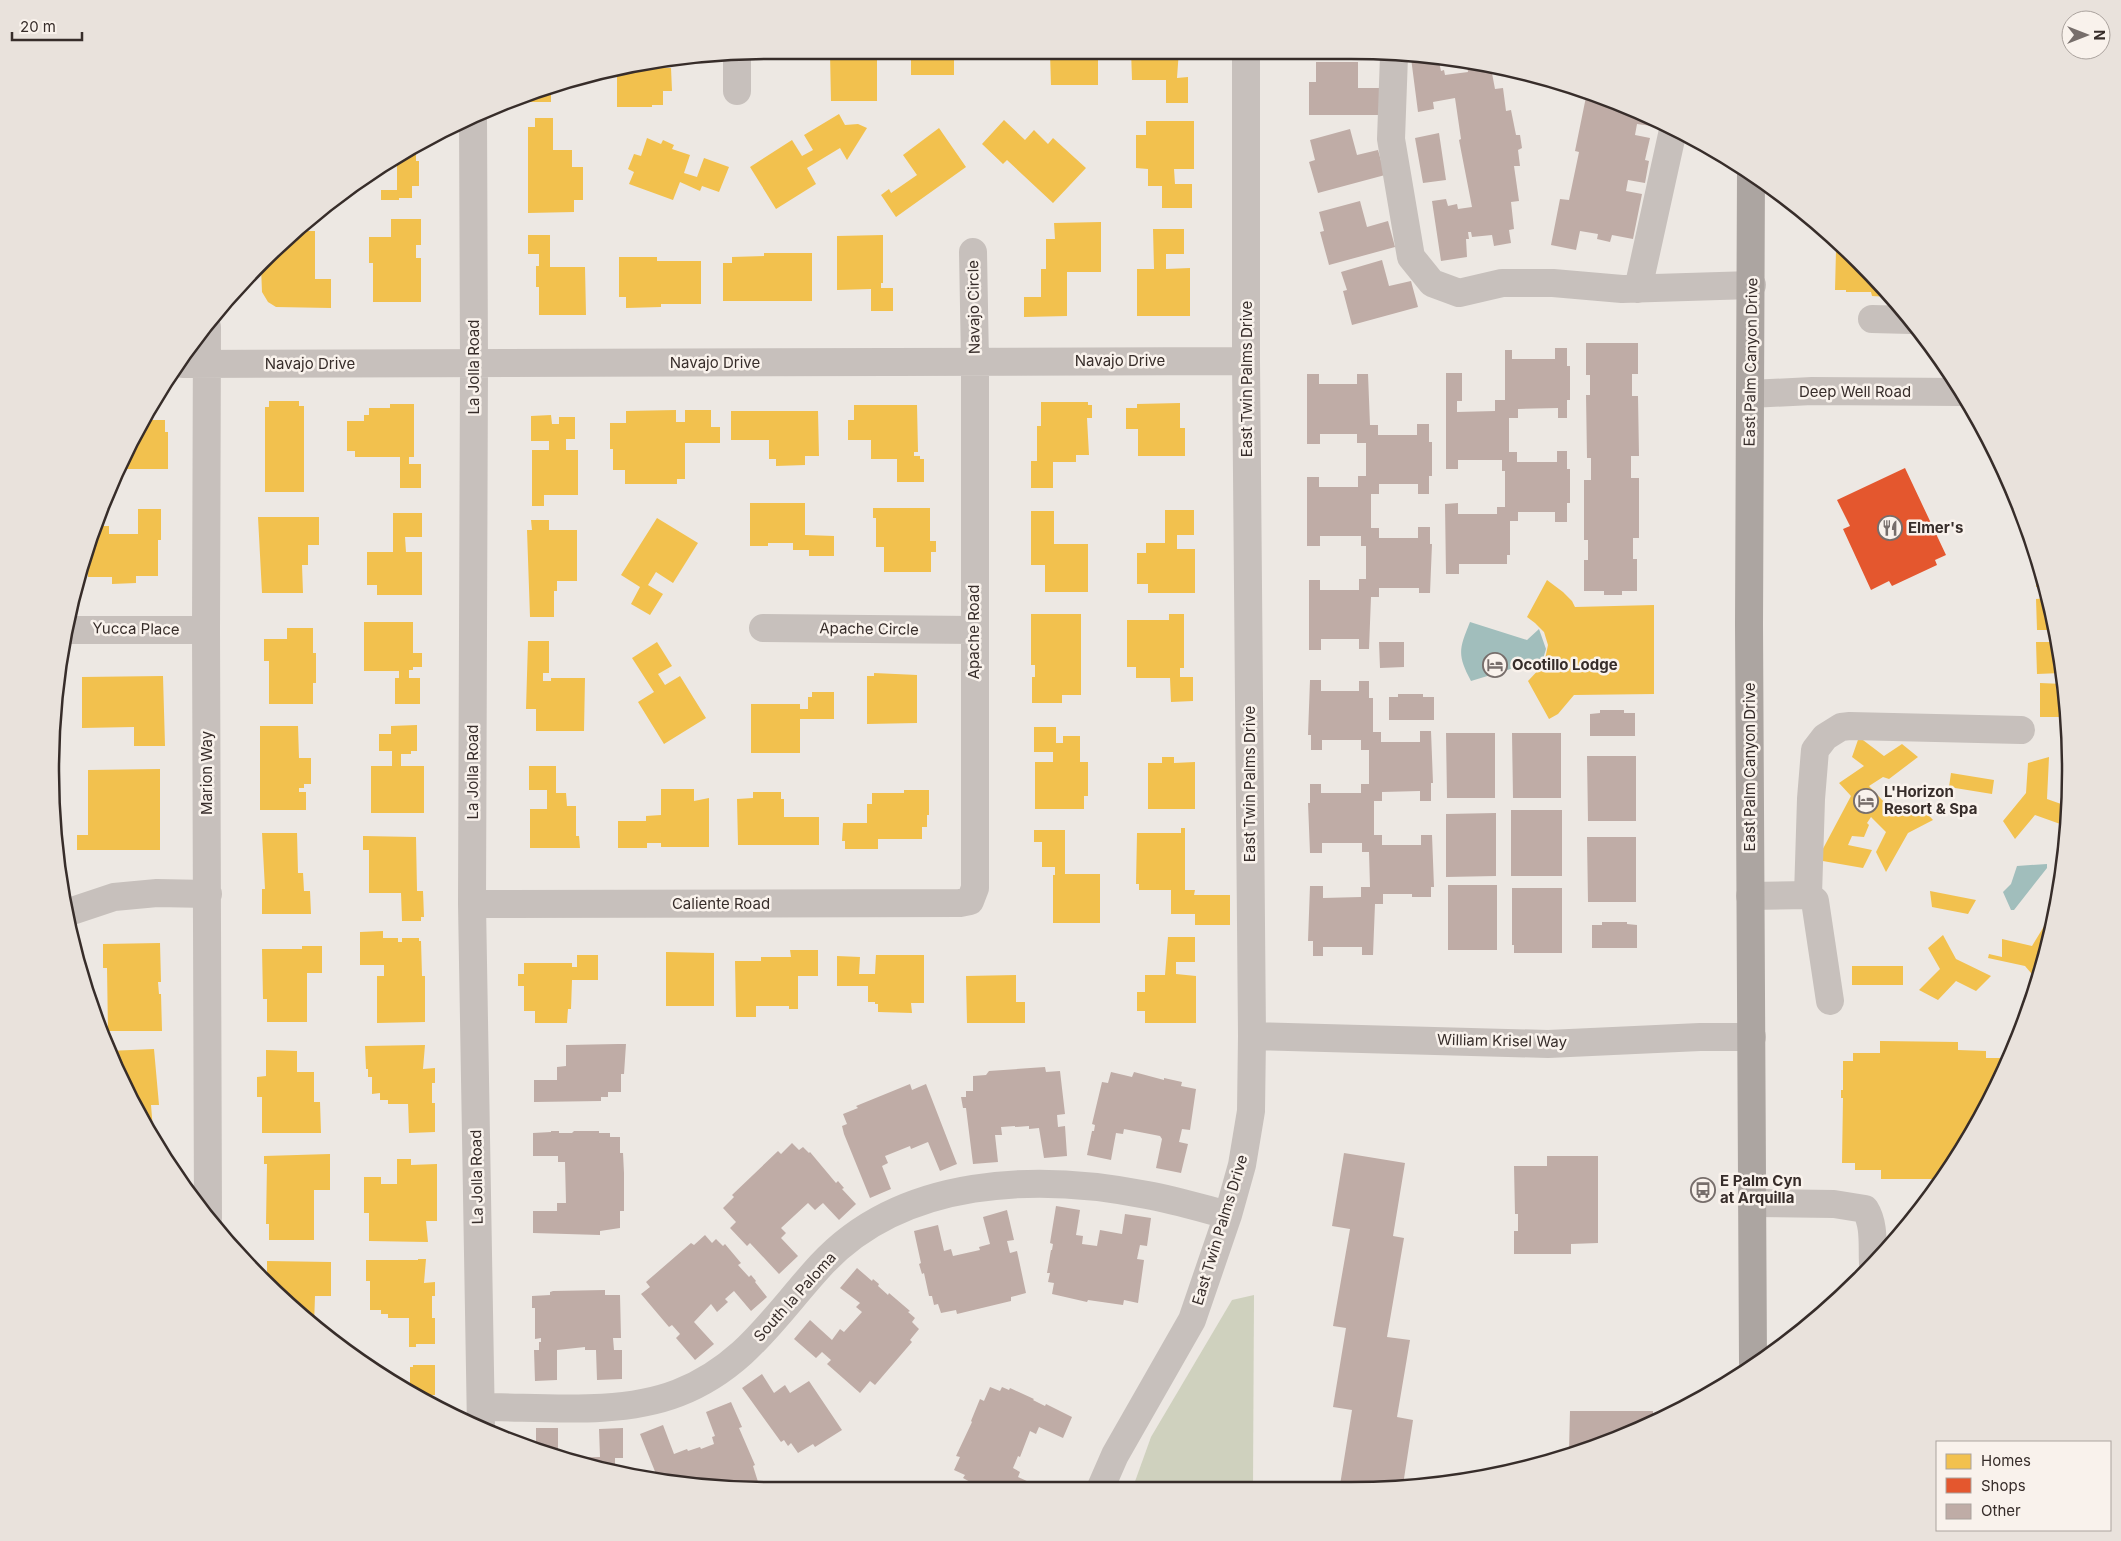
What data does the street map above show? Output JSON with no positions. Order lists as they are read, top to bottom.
{
  "streets": {
    "main road": ["East Palm Canyon Drive"],
    "street": [
      "Navajo Circle",
      "Navajo Drive",
      "La Jolla Road",
      "East Twin Palms Drive",
      "Deep Well Road",
      "Yucca Place",
      "Apache Circle",
      "Apache Road",
      "Marion Way",
      "Caliente Road",
      "William Krisel Way",
      "South la Paloma"
    ]
  },
  "crossings": [
    ["Navajo Circle", "Navajo Drive"],
    ["Navajo Circle", "Apache Road"],
    ["Navajo Drive", "La Jolla Road"],
    ["Navajo Drive", "East Twin Palms Drive"],
    ["Navajo Drive", "Apache Road"],
    ["Navajo Drive", "Marion Way"],
    ["East Palm Canyon Drive", "Deep Well Road"],
    ["East Palm Canyon Drive", "William Krisel Way"],
    ["La Jolla Road", "Caliente Road"],
    ["La Jolla Road", "South la Paloma"],
    ["East Twin Palms Drive", "William Krisel Way"],
    ["East Twin Palms Drive", "South la Paloma"],
    ["Yucca Place", "Marion Way"],
    ["Apache Circle", "Apache Road"],
    ["Apache Road", "Caliente Road"]
  ],
  "places": {
    "restaurant": ["Elmer's"],
    "hotel": ["Ocotillo Lodge", "L'Horizon Resort & Spa"],
    "bus stop": ["E Palm Cyn at Arquilla"]
  },
  "legend": ["Homes", "Shops", "Other"],
  "scale_bar": "20 m",
  "north": "right"
}
